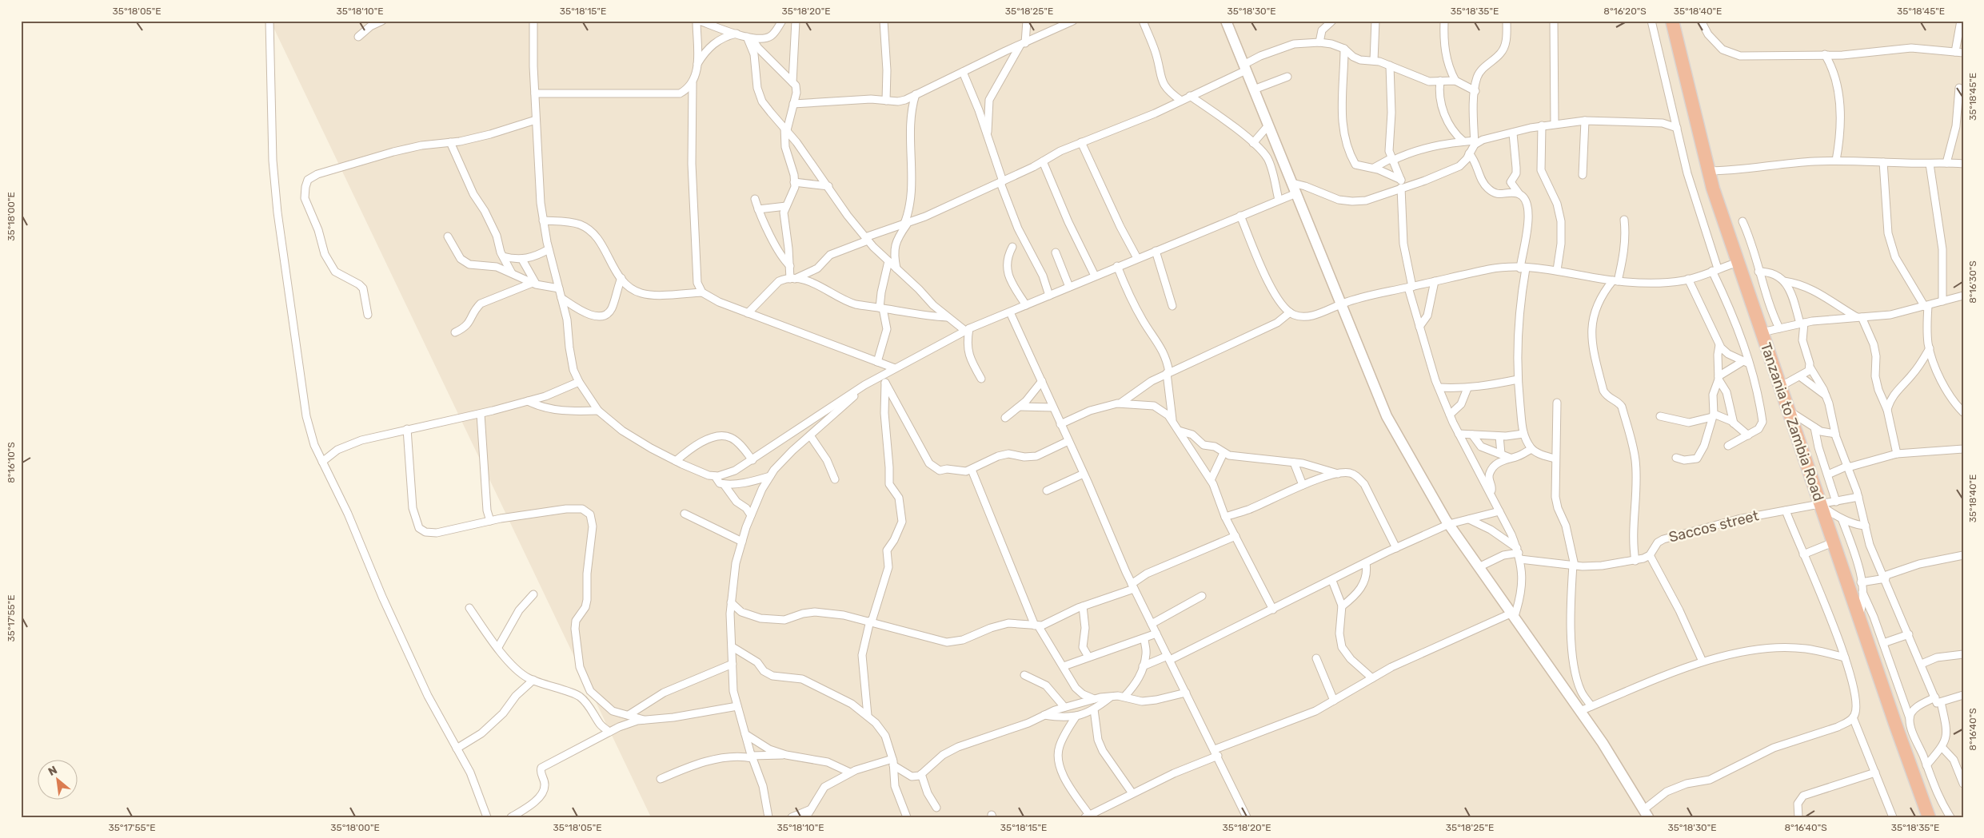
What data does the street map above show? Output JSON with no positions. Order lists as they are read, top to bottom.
{
  "streets": {
    "highway": ["Tanzania to Zambia Road"],
    "street": ["Saccos street"]
  },
  "crossings": [
    ["Tanzania to Zambia Road", "Saccos street"]
  ],
  "north": "top left",
  "coordinates": [
    "35°18'05\"E",
    "35°18'10\"E",
    "35°18'15\"E",
    "35°18'20\"E",
    "35°18'25\"E",
    "35°18'30\"E",
    "35°18'35\"E",
    "8°16'20\"S",
    "35°18'40\"E",
    "35°18'45\"E",
    "35°18'00\"E",
    "8°16'30\"S",
    "8°16'10\"S",
    "35°17'55\"E",
    "8°16'40\"S"
  ]
}
